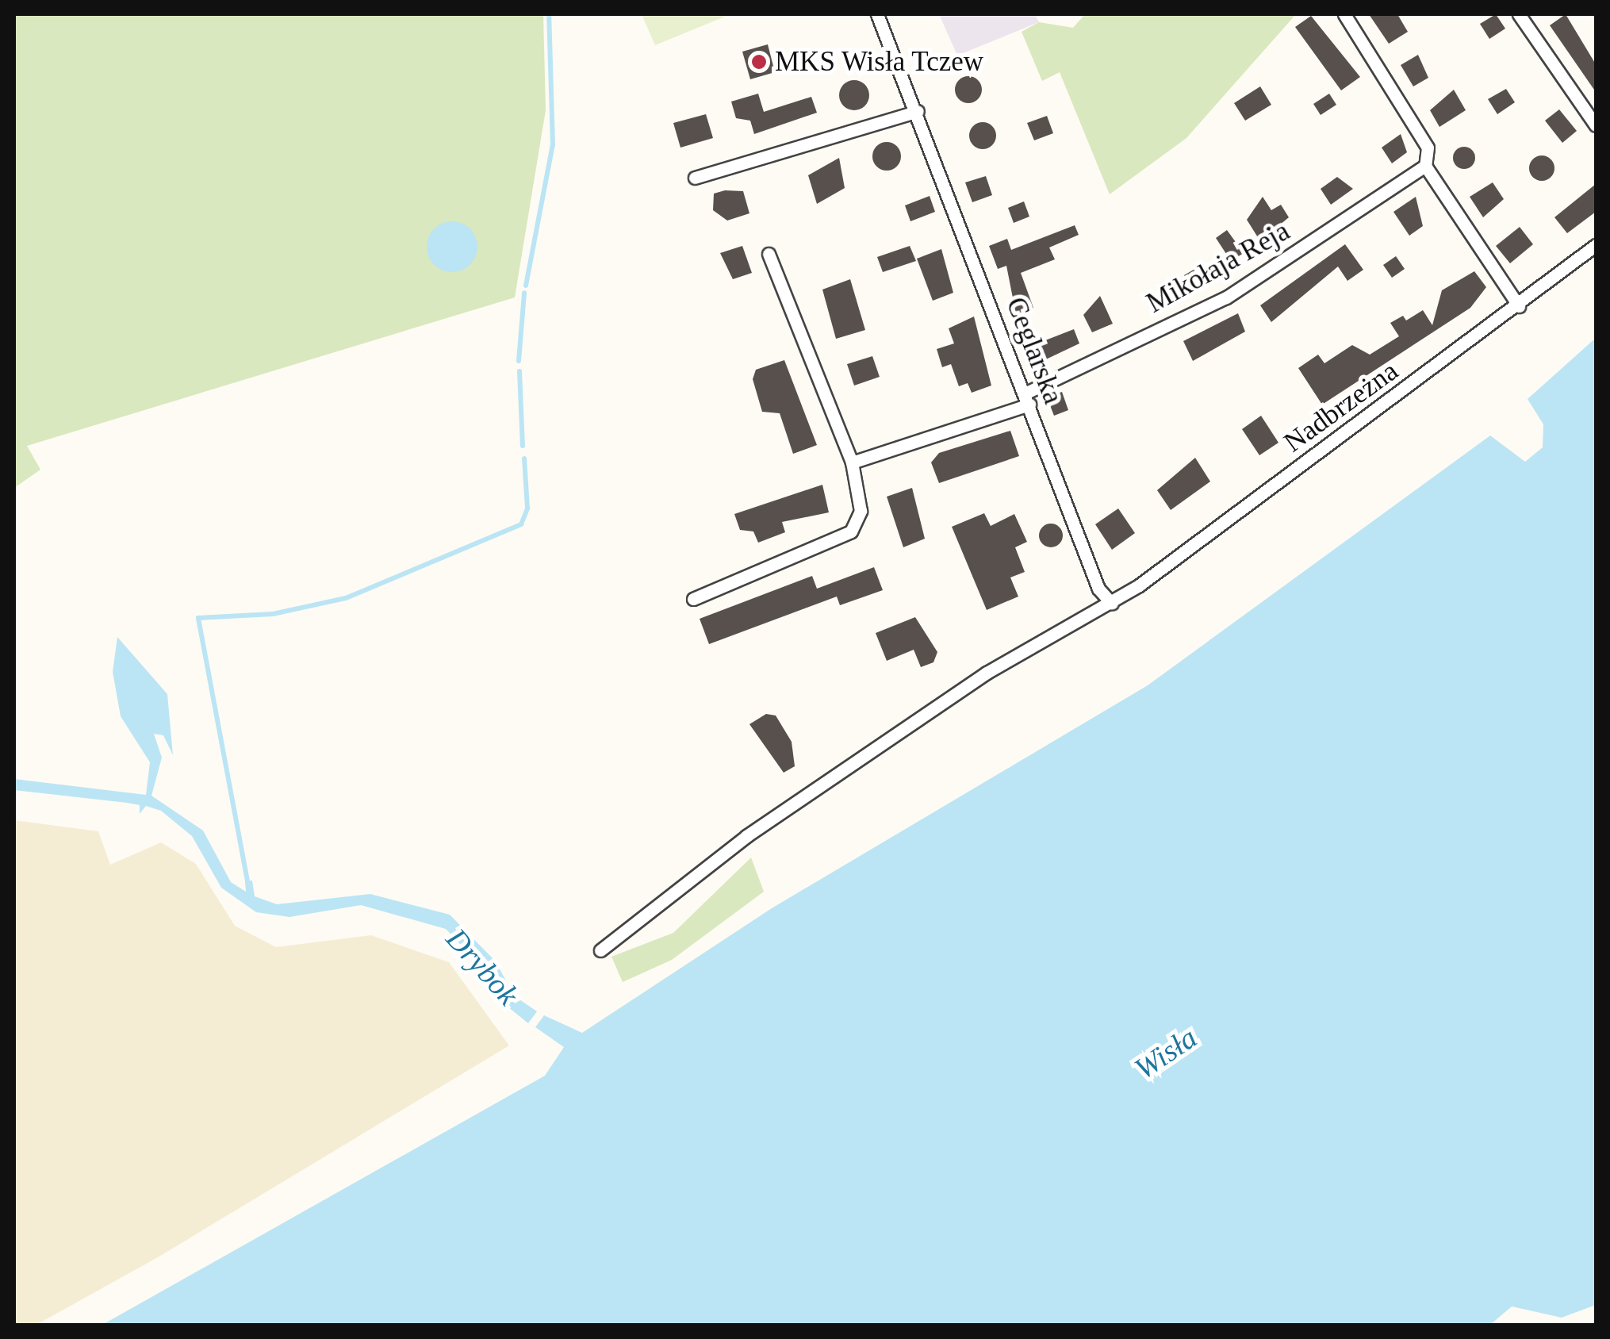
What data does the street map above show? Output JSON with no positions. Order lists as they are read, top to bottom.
{
  "streets": {
    "street": ["Mikołaja Reja", "Ceglarska", "Nadbrzeżna"]
  },
  "crossings": [
    ["Mikołaja Reja", "Ceglarska"],
    ["Ceglarska", "Nadbrzeżna"]
  ],
  "water": ["Drybok", "Wisła"],
  "places": ["MKS Wisła Tczew"]
}
